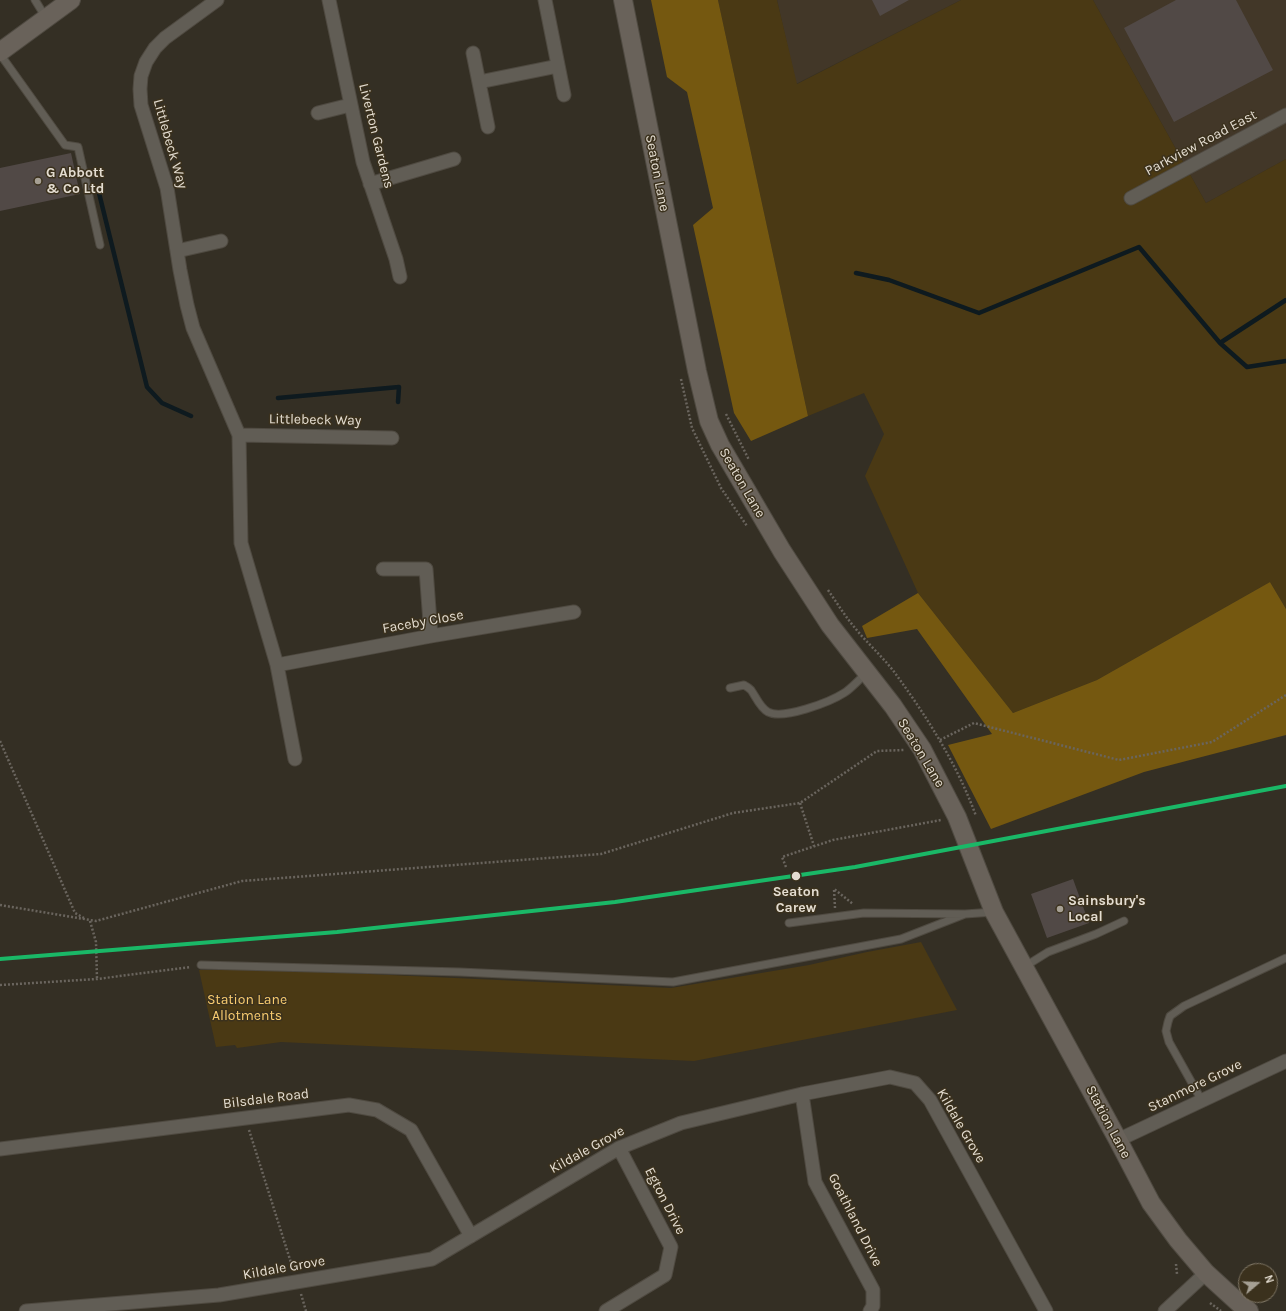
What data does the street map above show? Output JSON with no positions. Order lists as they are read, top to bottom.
{
  "streets": {
    "main road": ["Seaton Lane", "Station Lane"],
    "street": [
      "Liverton Gardens",
      "Parkview Road East",
      "Littlebeck Way",
      "Faceby Close",
      "Stanmore Grove",
      "Bilsdale Road",
      "Kildale Grove",
      "Egton Drive",
      "Goathland Drive"
    ]
  },
  "crossings": [
    ["Seaton Lane", "Station Lane"],
    ["Stanmore Grove", "Station Lane"],
    ["Bilsdale Road", "Kildale Grove"],
    ["Kildale Grove", "Egton Drive"],
    ["Kildale Grove", "Goathland Drive"]
  ],
  "parks": ["Station Lane Allotments"],
  "places": ["G Abbott & Co Ltd", "Seaton Carew", "Sainsbury's Local"],
  "north": "right"
}
